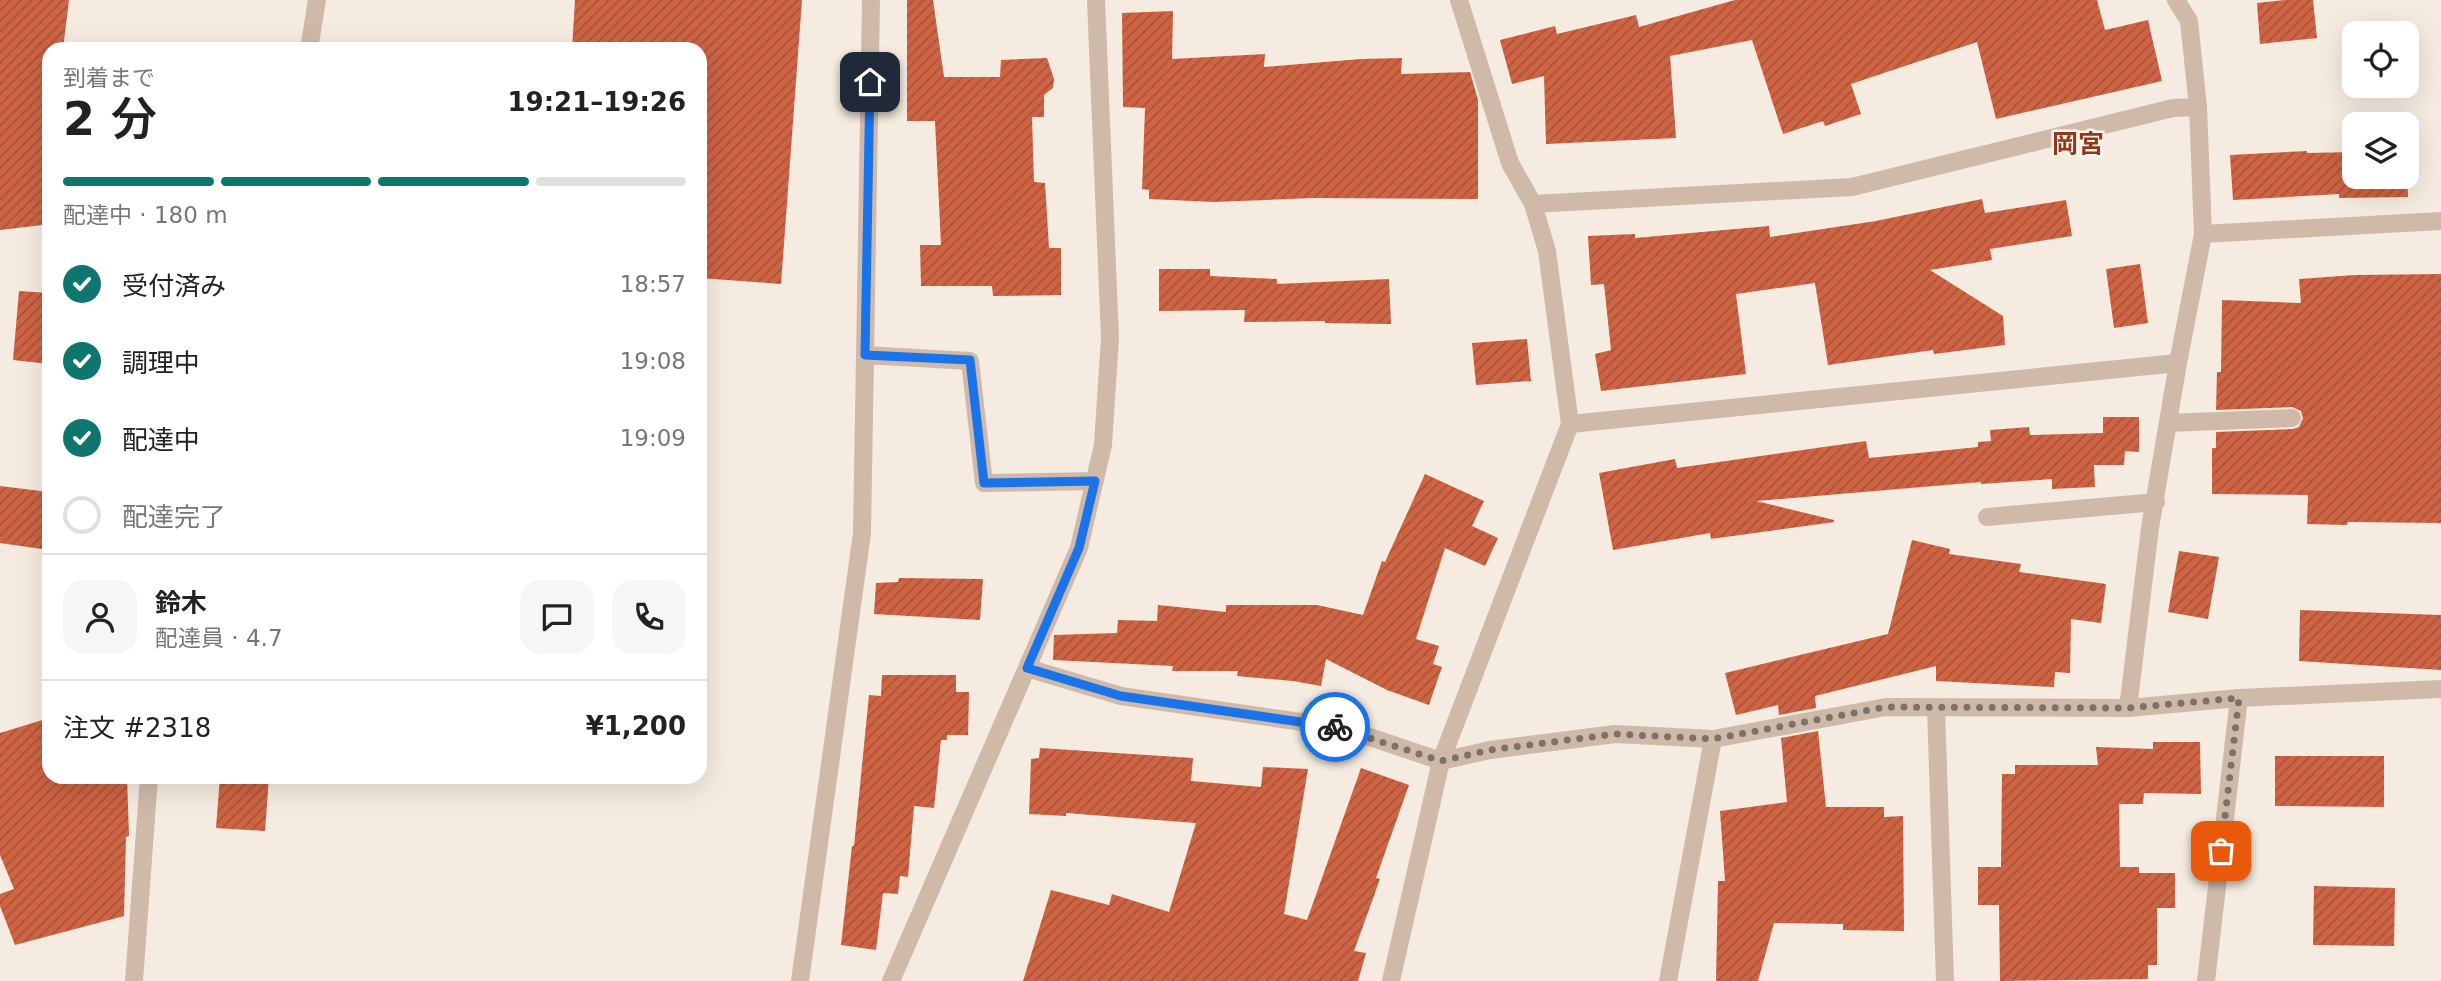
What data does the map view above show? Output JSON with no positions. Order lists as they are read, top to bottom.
{
  "districts": ["岡宮"],
  "page": {
    "heading": ["2 分", "到着まで", "19:21–19:26"],
    "panel": [
      "鈴木",
      "配達員 · 4.7",
      "注文 #2318",
      "¥1,200"
    ],
    "bar": "配達中 · 180 m",
    "list": [
      ["受付済み", "18:57"],
      ["調理中", "19:08"],
      ["配達中", "19:09"],
      "配達完了"
    ]
  }
}
